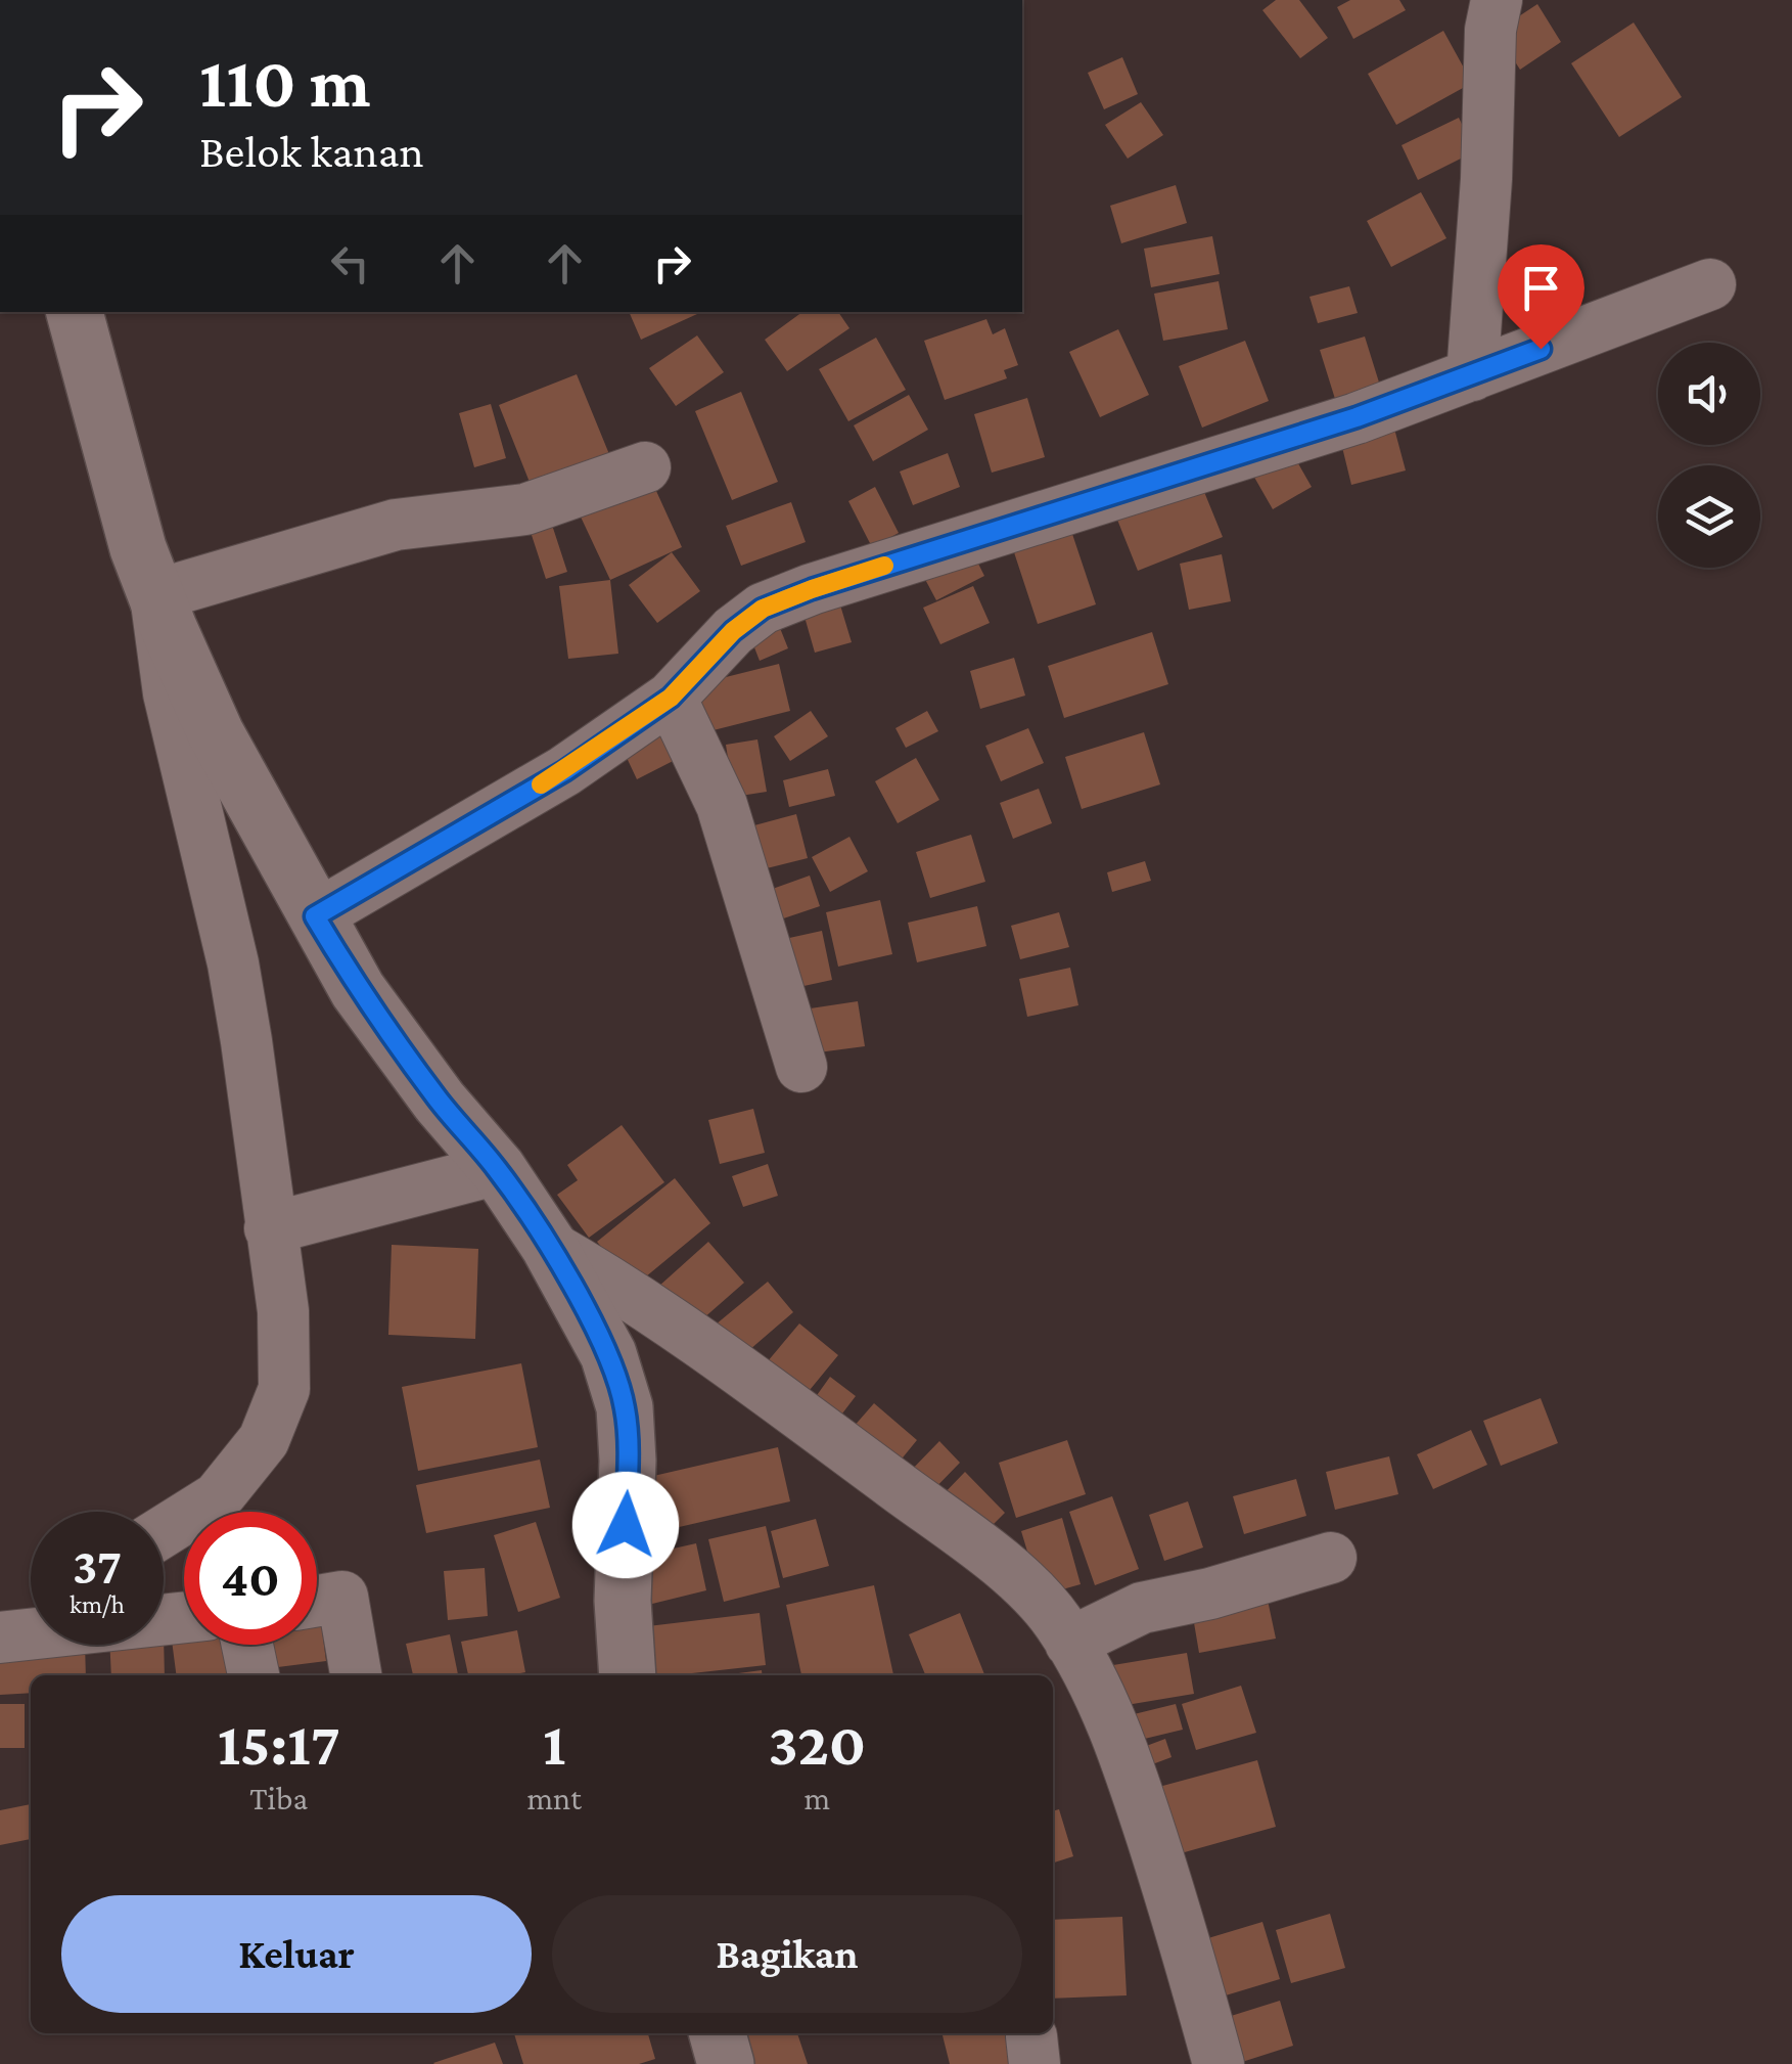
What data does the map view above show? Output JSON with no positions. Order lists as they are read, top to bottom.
{
  "page": {
    "turn": ["110 m", "Belok kanan"],
    "speed": "37 km/h",
    "limit": "40",
    "eta": [
      "15:17",
      "Tiba",
      "1",
      "mnt",
      "320",
      "m"
    ],
    "buttons": ["Keluar", "Bagikan"]
  }
}
